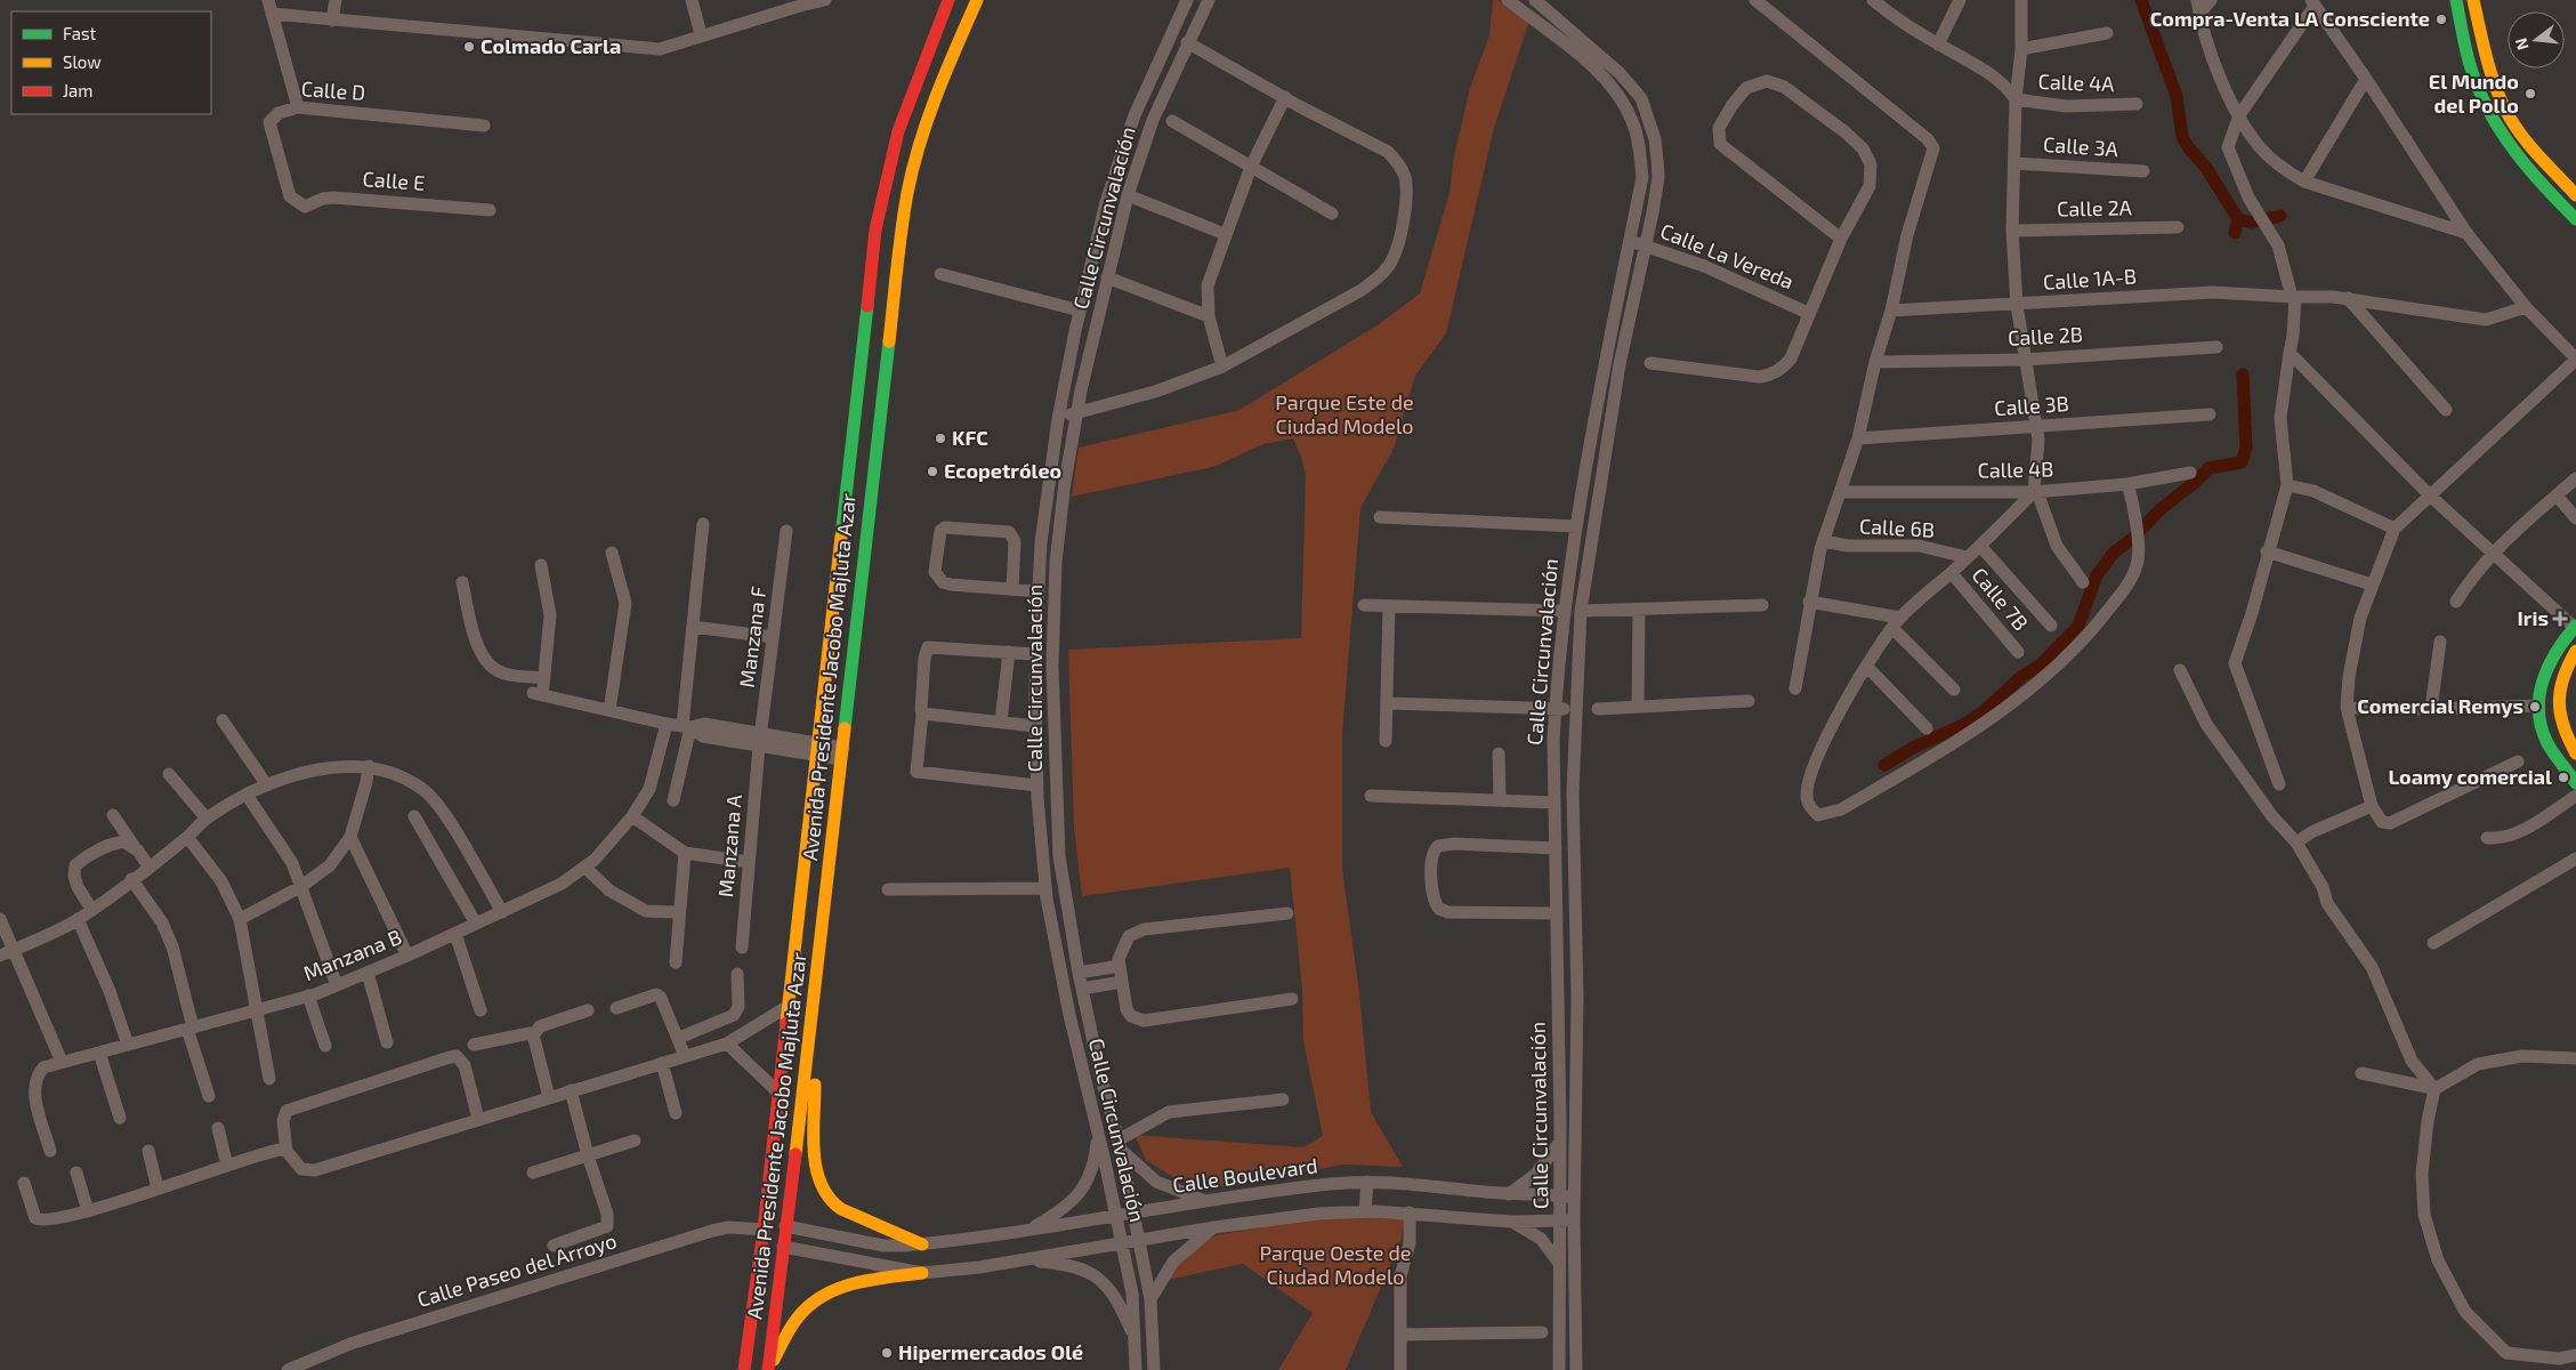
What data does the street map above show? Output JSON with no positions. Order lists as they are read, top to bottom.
{
  "streets": {
    "main road": ["Avenida Presidente Jacobo Majluta Azar"],
    "street": [
      "Calle 4A",
      "Calle D",
      "Calle 3A",
      "Calle E",
      "Calle 2A",
      "Calle Circunvalación",
      "Calle La Vereda",
      "Calle 1A-B",
      "Calle 2B",
      "Calle 3B",
      "Calle 4B",
      "Calle 6B",
      "Calle 7B",
      "Manzana F",
      "Manzana A",
      "Manzana B",
      "Calle Boulevard",
      "Calle Paseo del Arroyo"
    ]
  },
  "crossings": [
    ["Calle D", "Calle E"],
    ["Calle Circunvalación", "Calle La Vereda"],
    ["Calle Circunvalación", "Calle Boulevard"],
    ["Manzana F", "Manzana A"],
    ["Avenida Presidente Jacobo Majluta Azar", "Calle Boulevard"],
    ["Avenida Presidente Jacobo Majluta Azar", "Calle Paseo del Arroyo"]
  ],
  "parks": ["Parque Este de Ciudad Modelo", "Parque Oeste de Ciudad Modelo"],
  "places": {
    "other": [
      "Compra-Venta LA Consciente",
      "Colmado Carla",
      "El Mundo del Pollo",
      "KFC",
      "Ecopetróleo",
      "Comercial Remys",
      "Loamy comercial",
      "Hipermercados Olé"
    ],
    "health": ["Iris"]
  },
  "legend": ["Fast", "Slow", "Jam"],
  "north": "left"
}
